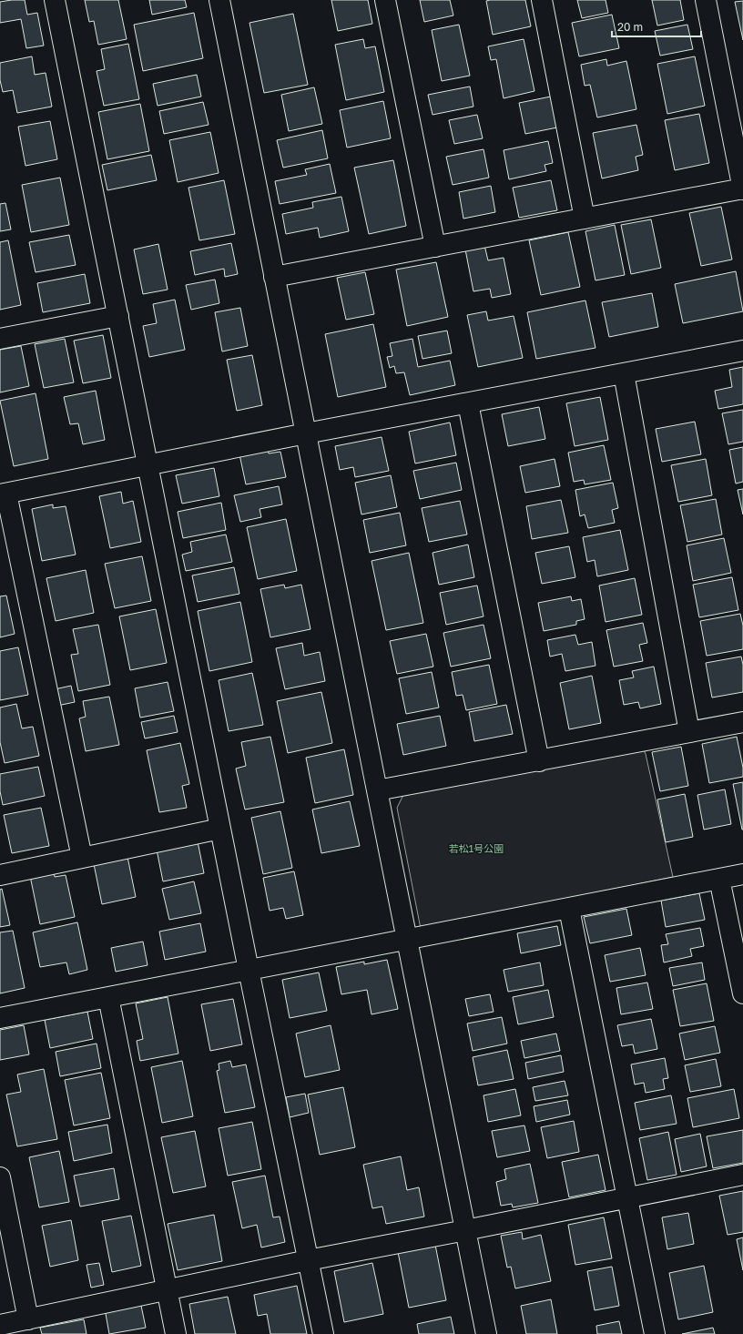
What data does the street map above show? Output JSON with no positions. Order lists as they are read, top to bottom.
{
  "parks": ["若松1号公園"],
  "scale_bar": "20 m"
}
